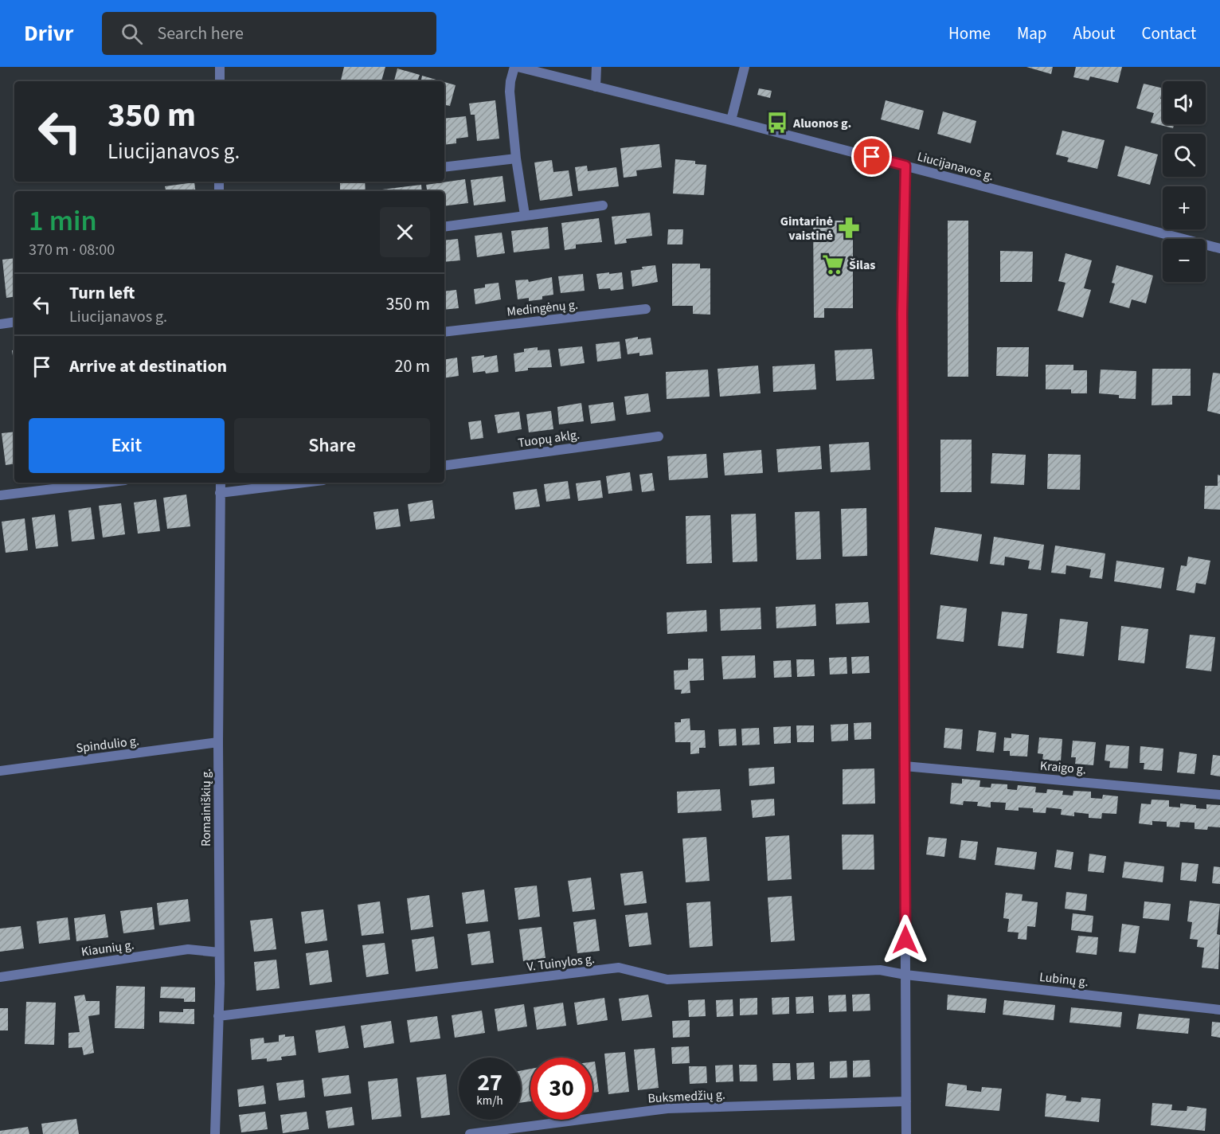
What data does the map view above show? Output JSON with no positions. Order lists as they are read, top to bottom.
{
  "streets": {
    "street": [
      "Liucijanavos g.",
      "Medingėnų g.",
      "Tuopų aklg.",
      "Spindulio g.",
      "Kraigo g.",
      "Romainiškių g.",
      "Kiaunių g.",
      "V. Tuinylos g.",
      "Lubinų g.",
      "Buksmedžių g."
    ]
  },
  "crossings": [
    ["Spindulio g.", "Romainiškių g."],
    ["Romainiškių g.", "Kiaunių g."],
    ["Romainiškių g.", "V. Tuinylos g."],
    ["V. Tuinylos g.", "Lubinų g."]
  ],
  "places": {
    "bus stop": ["Aluonos g."],
    "pharmacy": ["Gintarinė vaistinė"],
    "supermarket": ["Šilas"]
  },
  "page": {
    "header": "Drivr",
    "search": "Search here",
    "nav": [
      "Home",
      "Map",
      "About",
      "Contact"
    ],
    "map_buttons": ["+", "−"],
    "turn": ["350 m", "Liucijanavos g."],
    "heading": ["1 min", "370 m · 08:00"],
    "list": [
      {
        "name": "Turn left",
        "note": "Liucijanavos g.",
        "value": "350 m"
      },
      {
        "name": "Arrive at destination",
        "value": "20 m"
      }
    ],
    "buttons": ["Exit", "Share"],
    "speed": "27 km/h",
    "limit": "30"
  }
}
